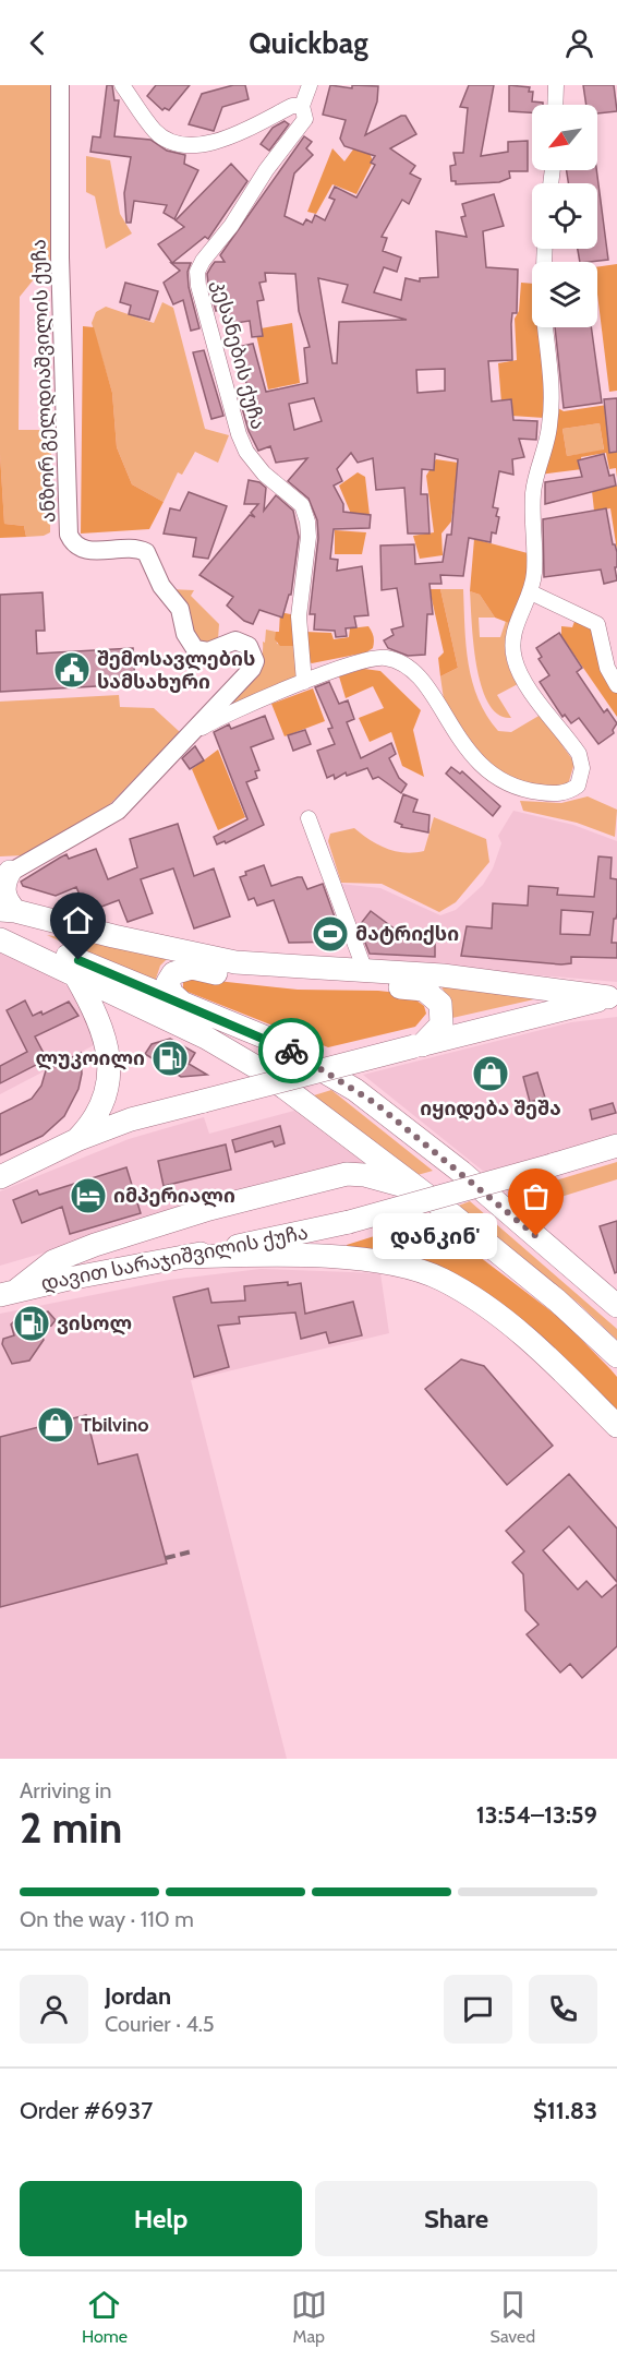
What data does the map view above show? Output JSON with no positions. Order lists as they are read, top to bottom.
{
  "streets": {
    "main road": ["დავით სარაჯიშვილის ქუჩა"],
    "street": ["კესანების ქუჩა", "ანზორ გელდიაშვილის ქუჩა"]
  },
  "places": {
    "public building": ["შემოსავლების სამსახური"],
    "sports": ["მატრიქსი"],
    "fuel station": ["ლუკოილი", "ვისოლ"],
    "shop": ["იყიდება შეშა", "Tbilvino"],
    "hotel": ["იმპერიალი"],
    "other": ["დანკინ'"]
  },
  "north": "bottom left",
  "page": {
    "header": "Quickbag",
    "bubble": "დანკინ'",
    "heading": ["2 min", "Arriving in", "13:54–13:59"],
    "panel": [
      "Jordan",
      "Courier · 4.5",
      "Order #6937",
      "$11.83"
    ],
    "bar": "On the way · 110 m",
    "buttons": ["Help", "Share"],
    "tabs": ["Home", "Map", "Saved"]
  }
}
